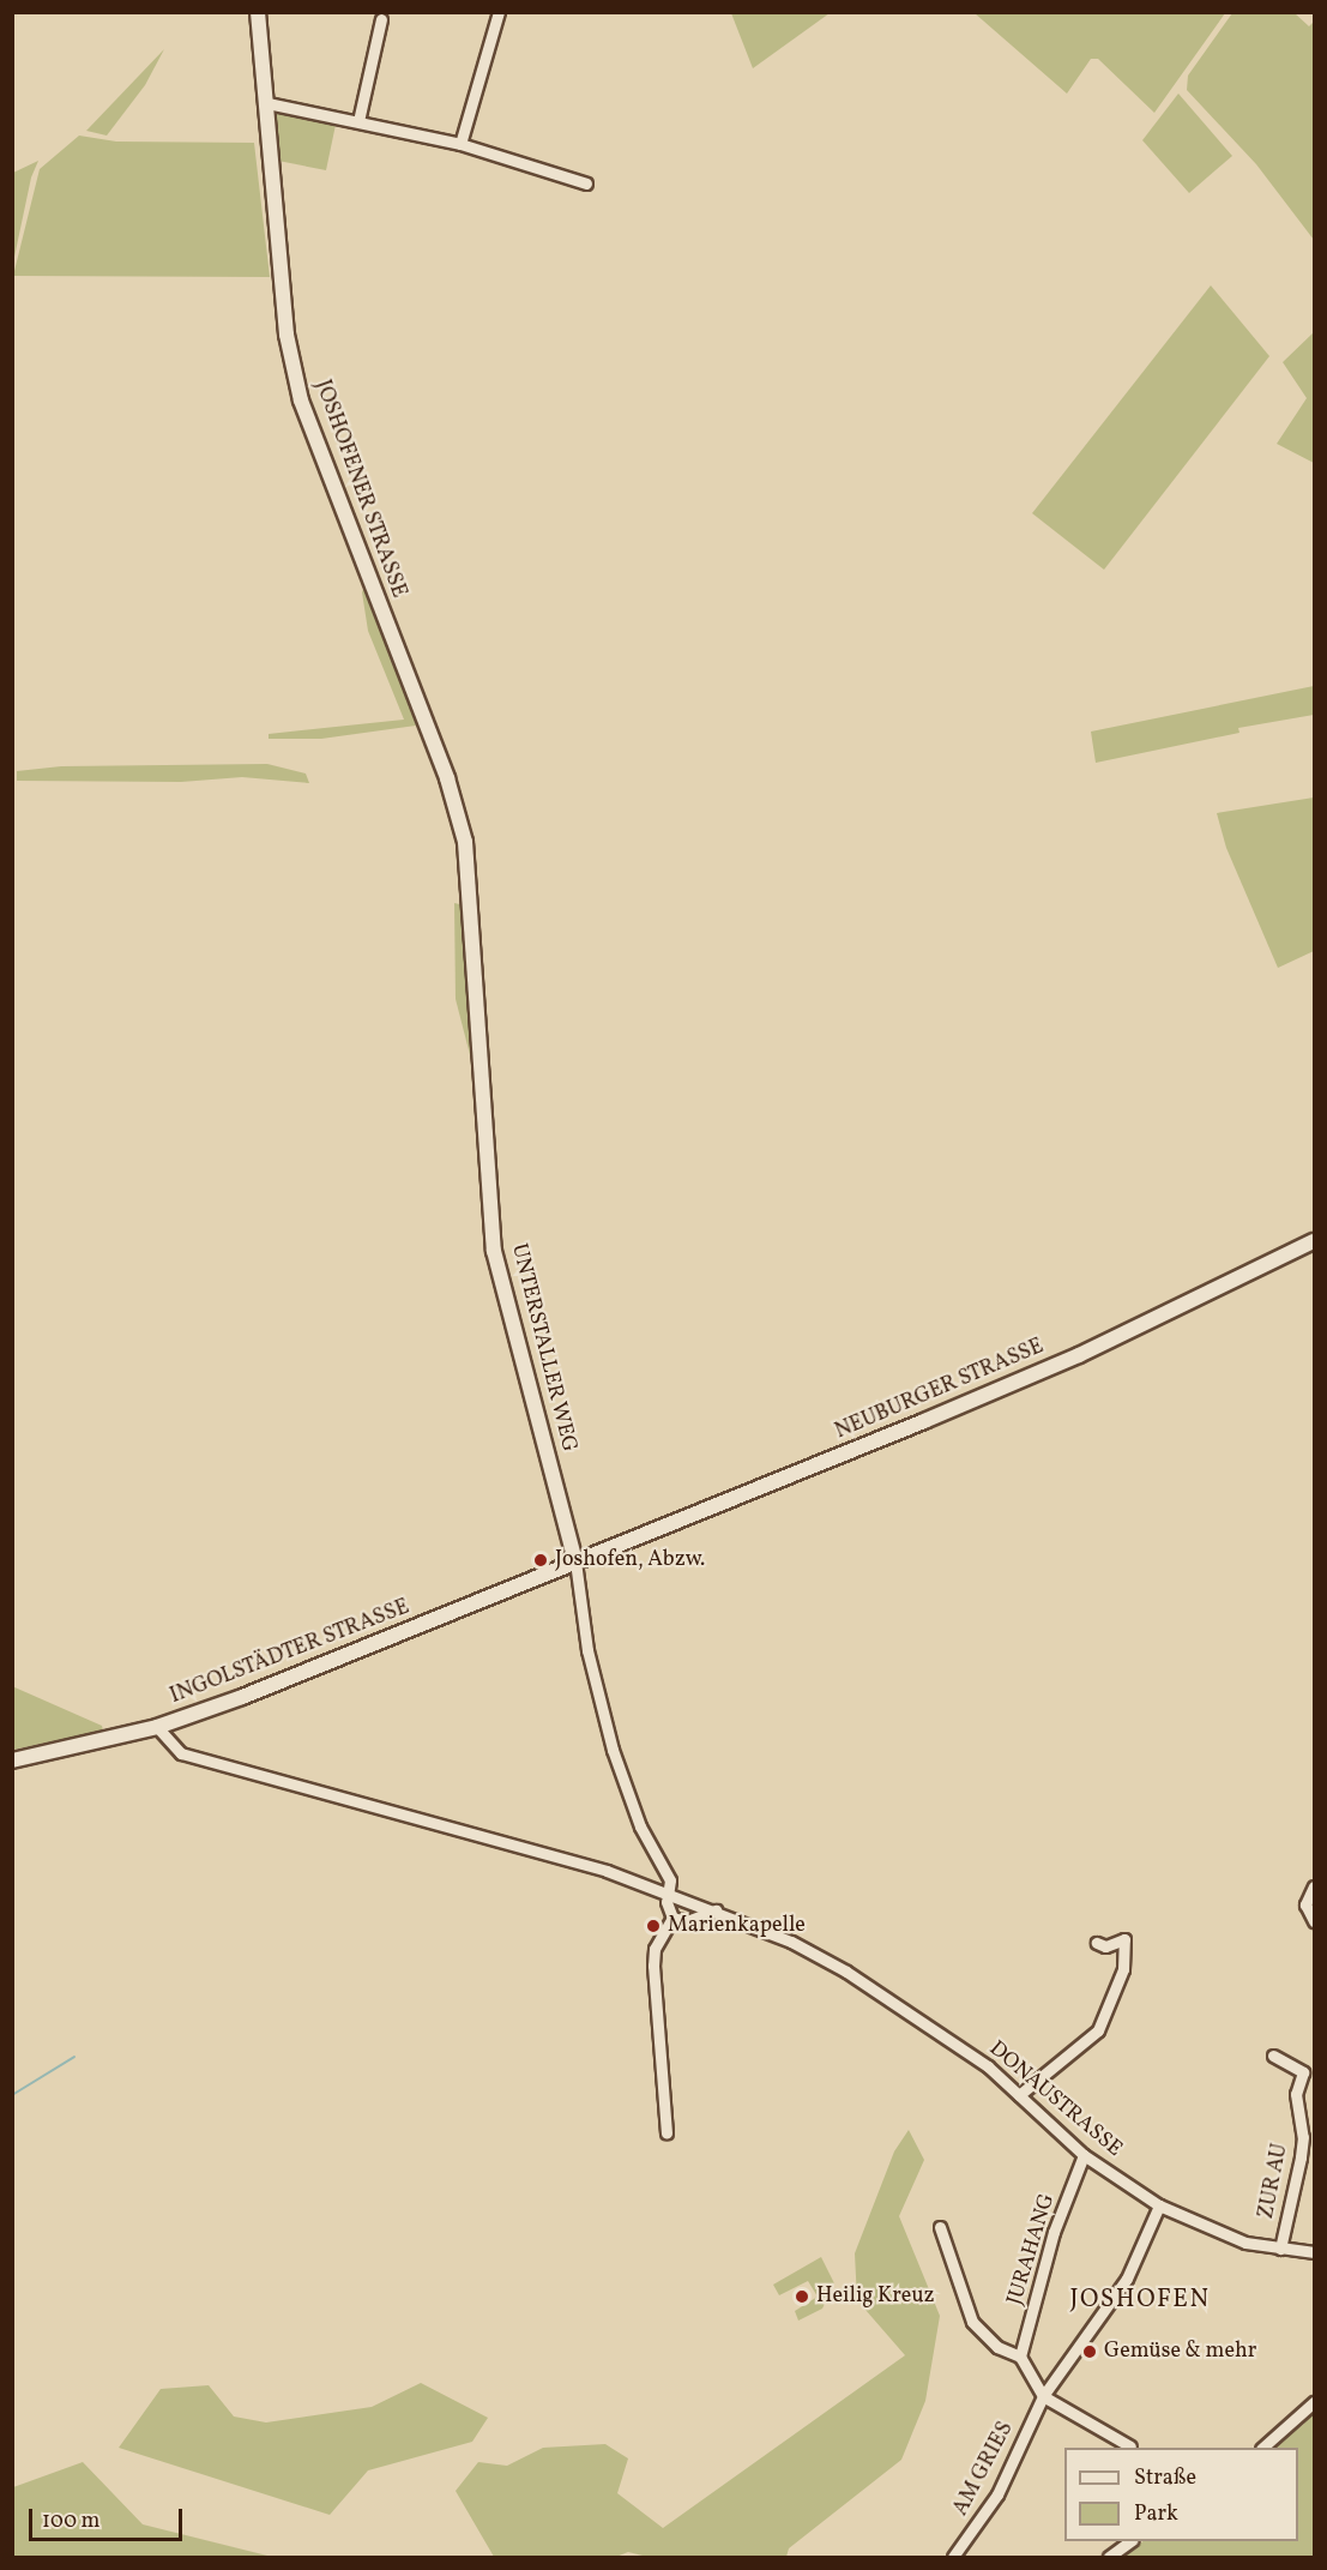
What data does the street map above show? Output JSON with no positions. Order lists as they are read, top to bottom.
{
  "streets": {
    "street": [
      "JOSHOFENER STRASSE",
      "UNTERSTALLER WEG",
      "NEUBURGER STRASSE",
      "INGOLSTÄDTER STRASSE",
      "DONAUSTRASSE",
      "ZUR AU",
      "JURAHANG",
      "AM GRIES"
    ]
  },
  "crossings": [
    ["JOSHOFENER STRASSE", "UNTERSTALLER WEG"],
    ["UNTERSTALLER WEG", "NEUBURGER STRASSE"],
    ["UNTERSTALLER WEG", "INGOLSTÄDTER STRASSE"],
    ["NEUBURGER STRASSE", "INGOLSTÄDTER STRASSE"],
    ["DONAUSTRASSE", "ZUR AU"],
    ["DONAUSTRASSE", "JURAHANG"],
    ["DONAUSTRASSE", "AM GRIES"]
  ],
  "districts": ["JOSHOFEN"],
  "places": [
    "Joshofen, Abzw.",
    "Marienkapelle",
    "Heilig Kreuz",
    "Gemüse & mehr"
  ],
  "legend": ["Straße", "Park"],
  "scale_bar": "100 m"
}
